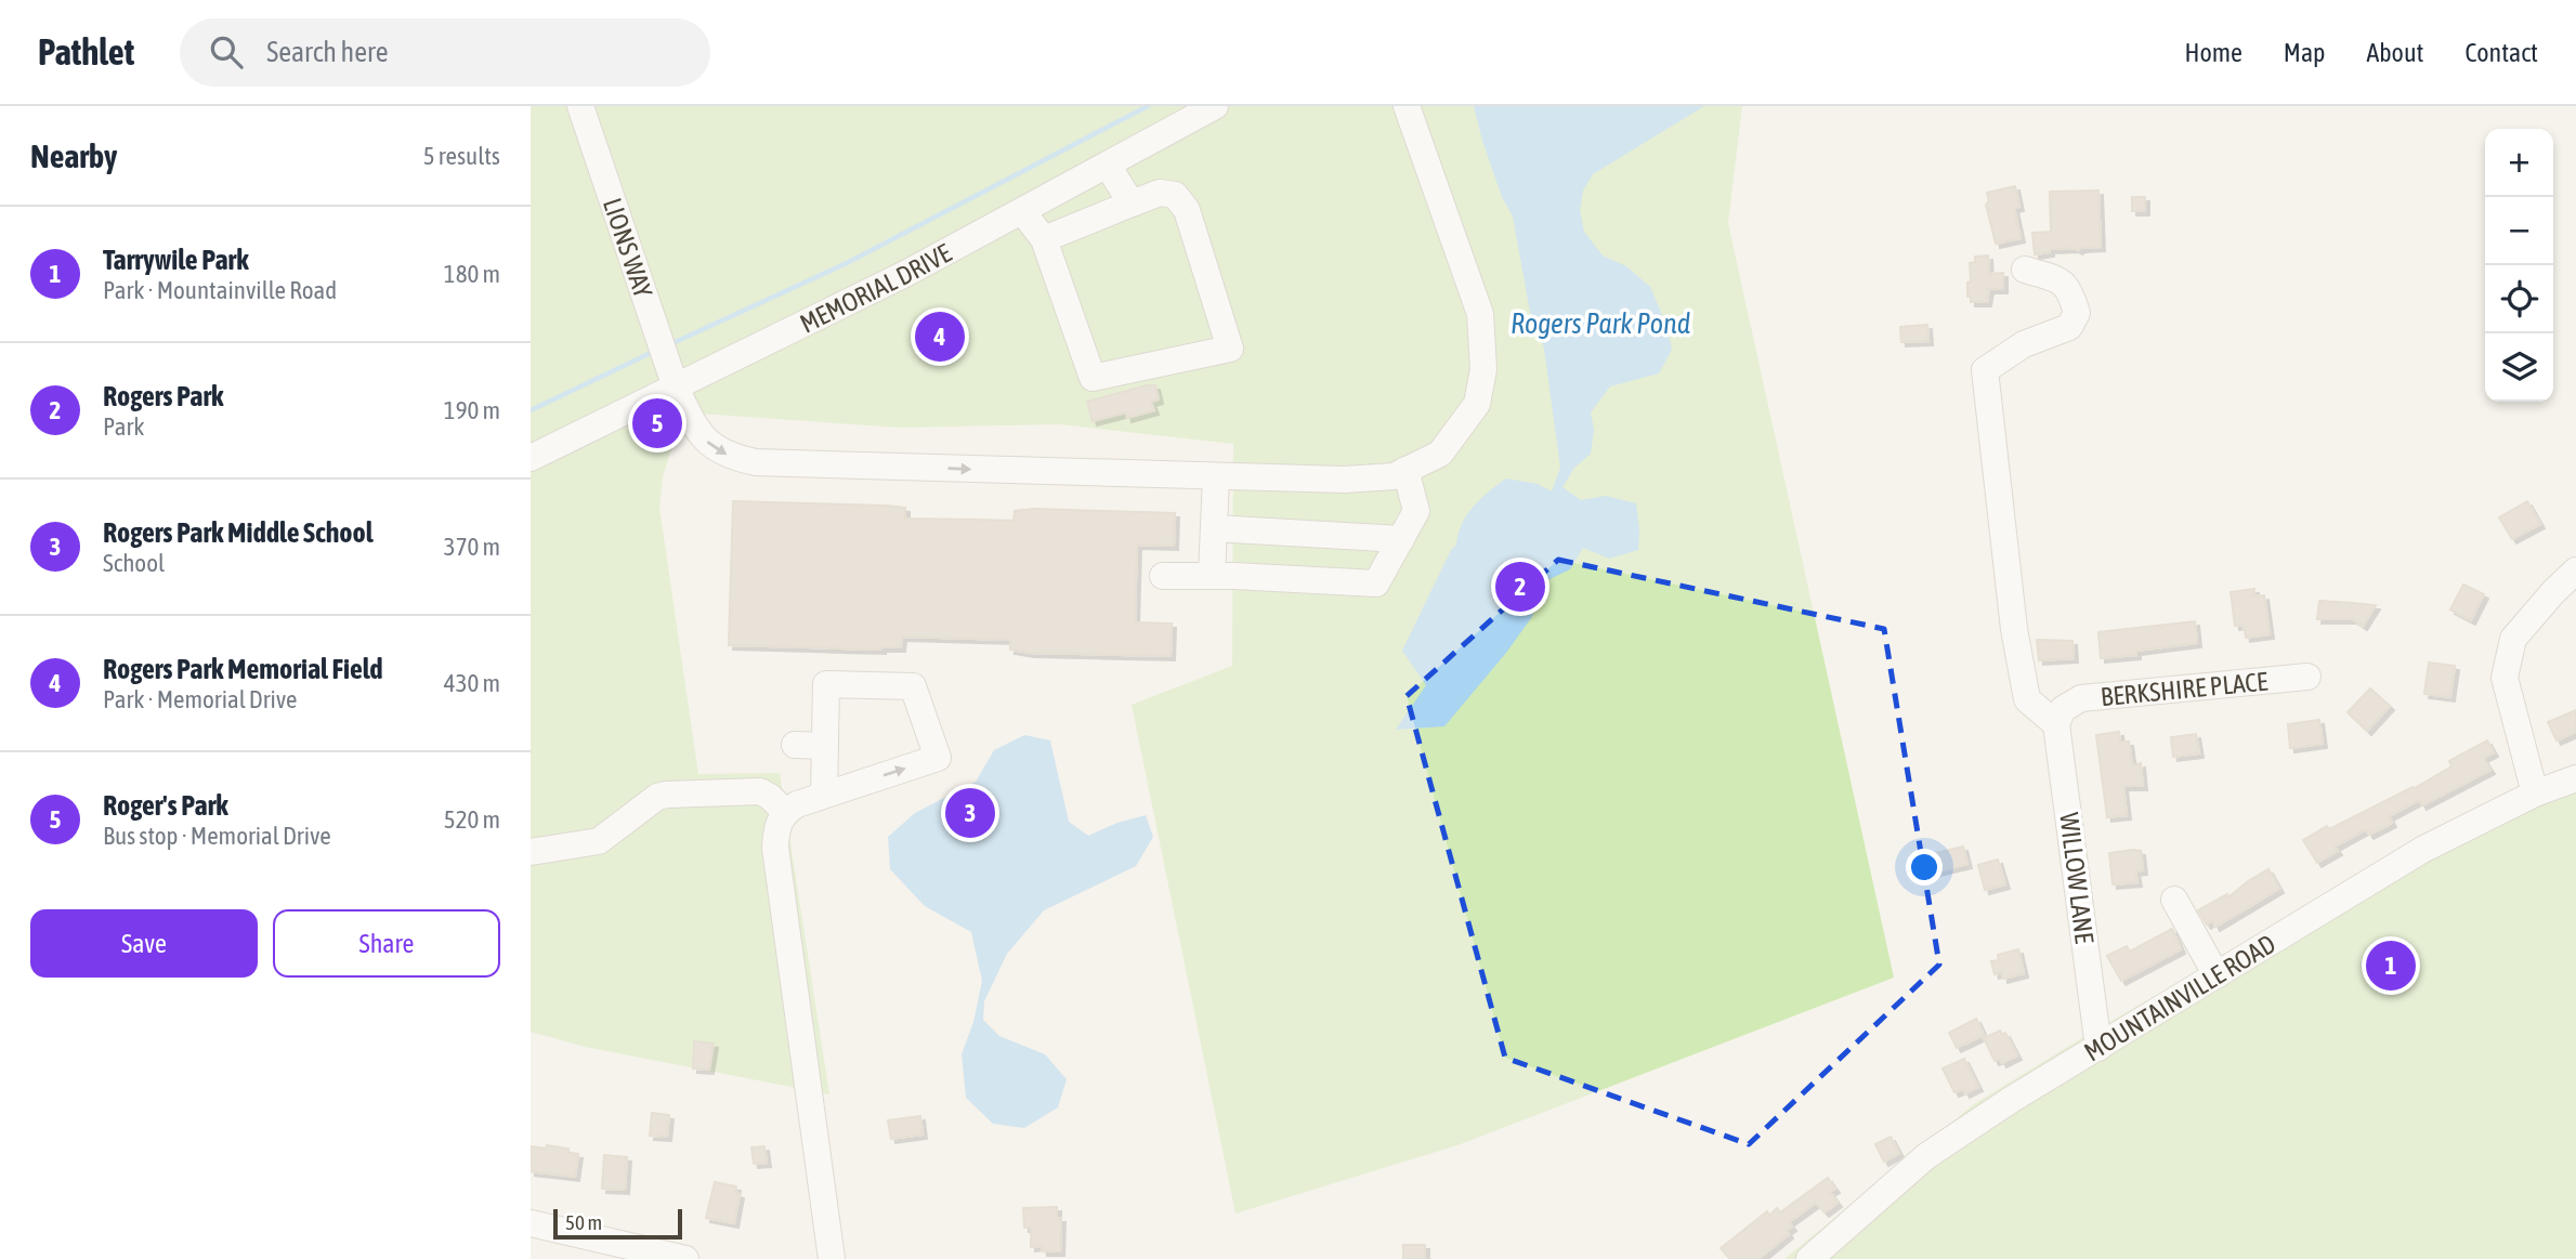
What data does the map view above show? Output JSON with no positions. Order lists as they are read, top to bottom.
{
  "streets": {
    "street": [
      "LIONS WAY",
      "MEMORIAL DRIVE",
      "BERKSHIRE PLACE",
      "WILLOW LANE",
      "MOUNTAINVILLE ROAD"
    ]
  },
  "crossings": [
    ["LIONS WAY", "MEMORIAL DRIVE"],
    ["BERKSHIRE PLACE", "WILLOW LANE"],
    ["WILLOW LANE", "MOUNTAINVILLE ROAD"]
  ],
  "one_way": ["LIONS WAY"],
  "water": ["Rogers Park Pond"],
  "scale_bar": "50 m",
  "page": {
    "header": "Pathlet",
    "search": "Search here",
    "nav": [
      "Home",
      "Map",
      "About",
      "Contact"
    ],
    "heading": ["Nearby", "5 results"],
    "map_buttons": ["+", "−"],
    "list": [
      {
        "mark": "1",
        "name": "Tarrywile Park",
        "note": "Park · Mountainville Road",
        "value": "180 m"
      },
      {
        "mark": "2",
        "name": "Rogers Park",
        "note": "Park",
        "value": "190 m"
      },
      {
        "mark": "3",
        "name": "Rogers Park Middle School",
        "note": "School",
        "value": "370 m"
      },
      {
        "mark": "4",
        "name": "Rogers Park Memorial Field",
        "note": "Park · Memorial Drive",
        "value": "430 m"
      },
      {
        "mark": "5",
        "name": "Roger's Park",
        "note": "Bus stop · Memorial Drive",
        "value": "520 m"
      }
    ],
    "pins": [
      "4",
      "5",
      "2",
      "3",
      "1"
    ],
    "buttons": ["Save", "Share"],
    "scale": "50 m"
  }
}
